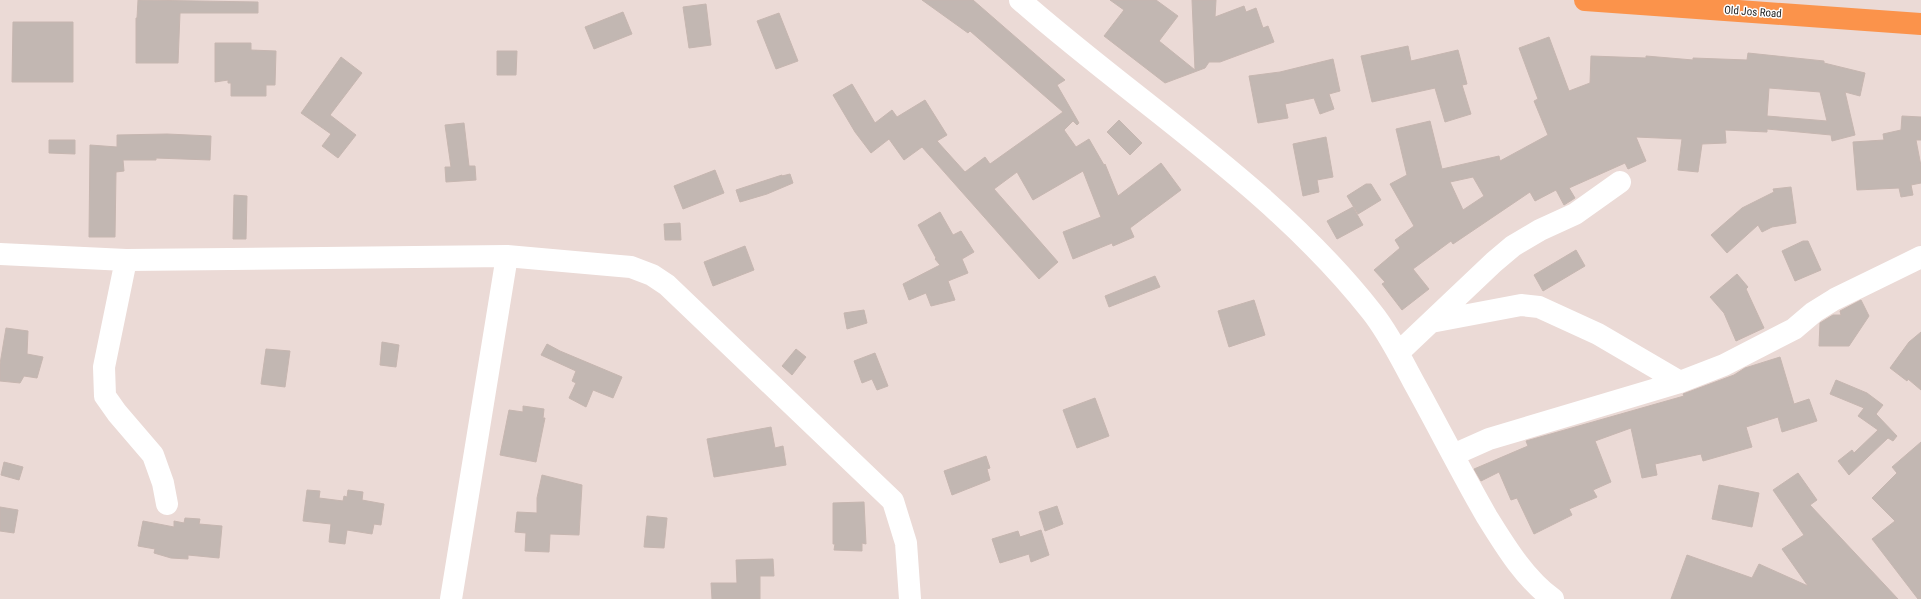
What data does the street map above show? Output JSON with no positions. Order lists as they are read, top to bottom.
{
  "streets": {
    "main road": ["Old Jos Road"]
  }
}
